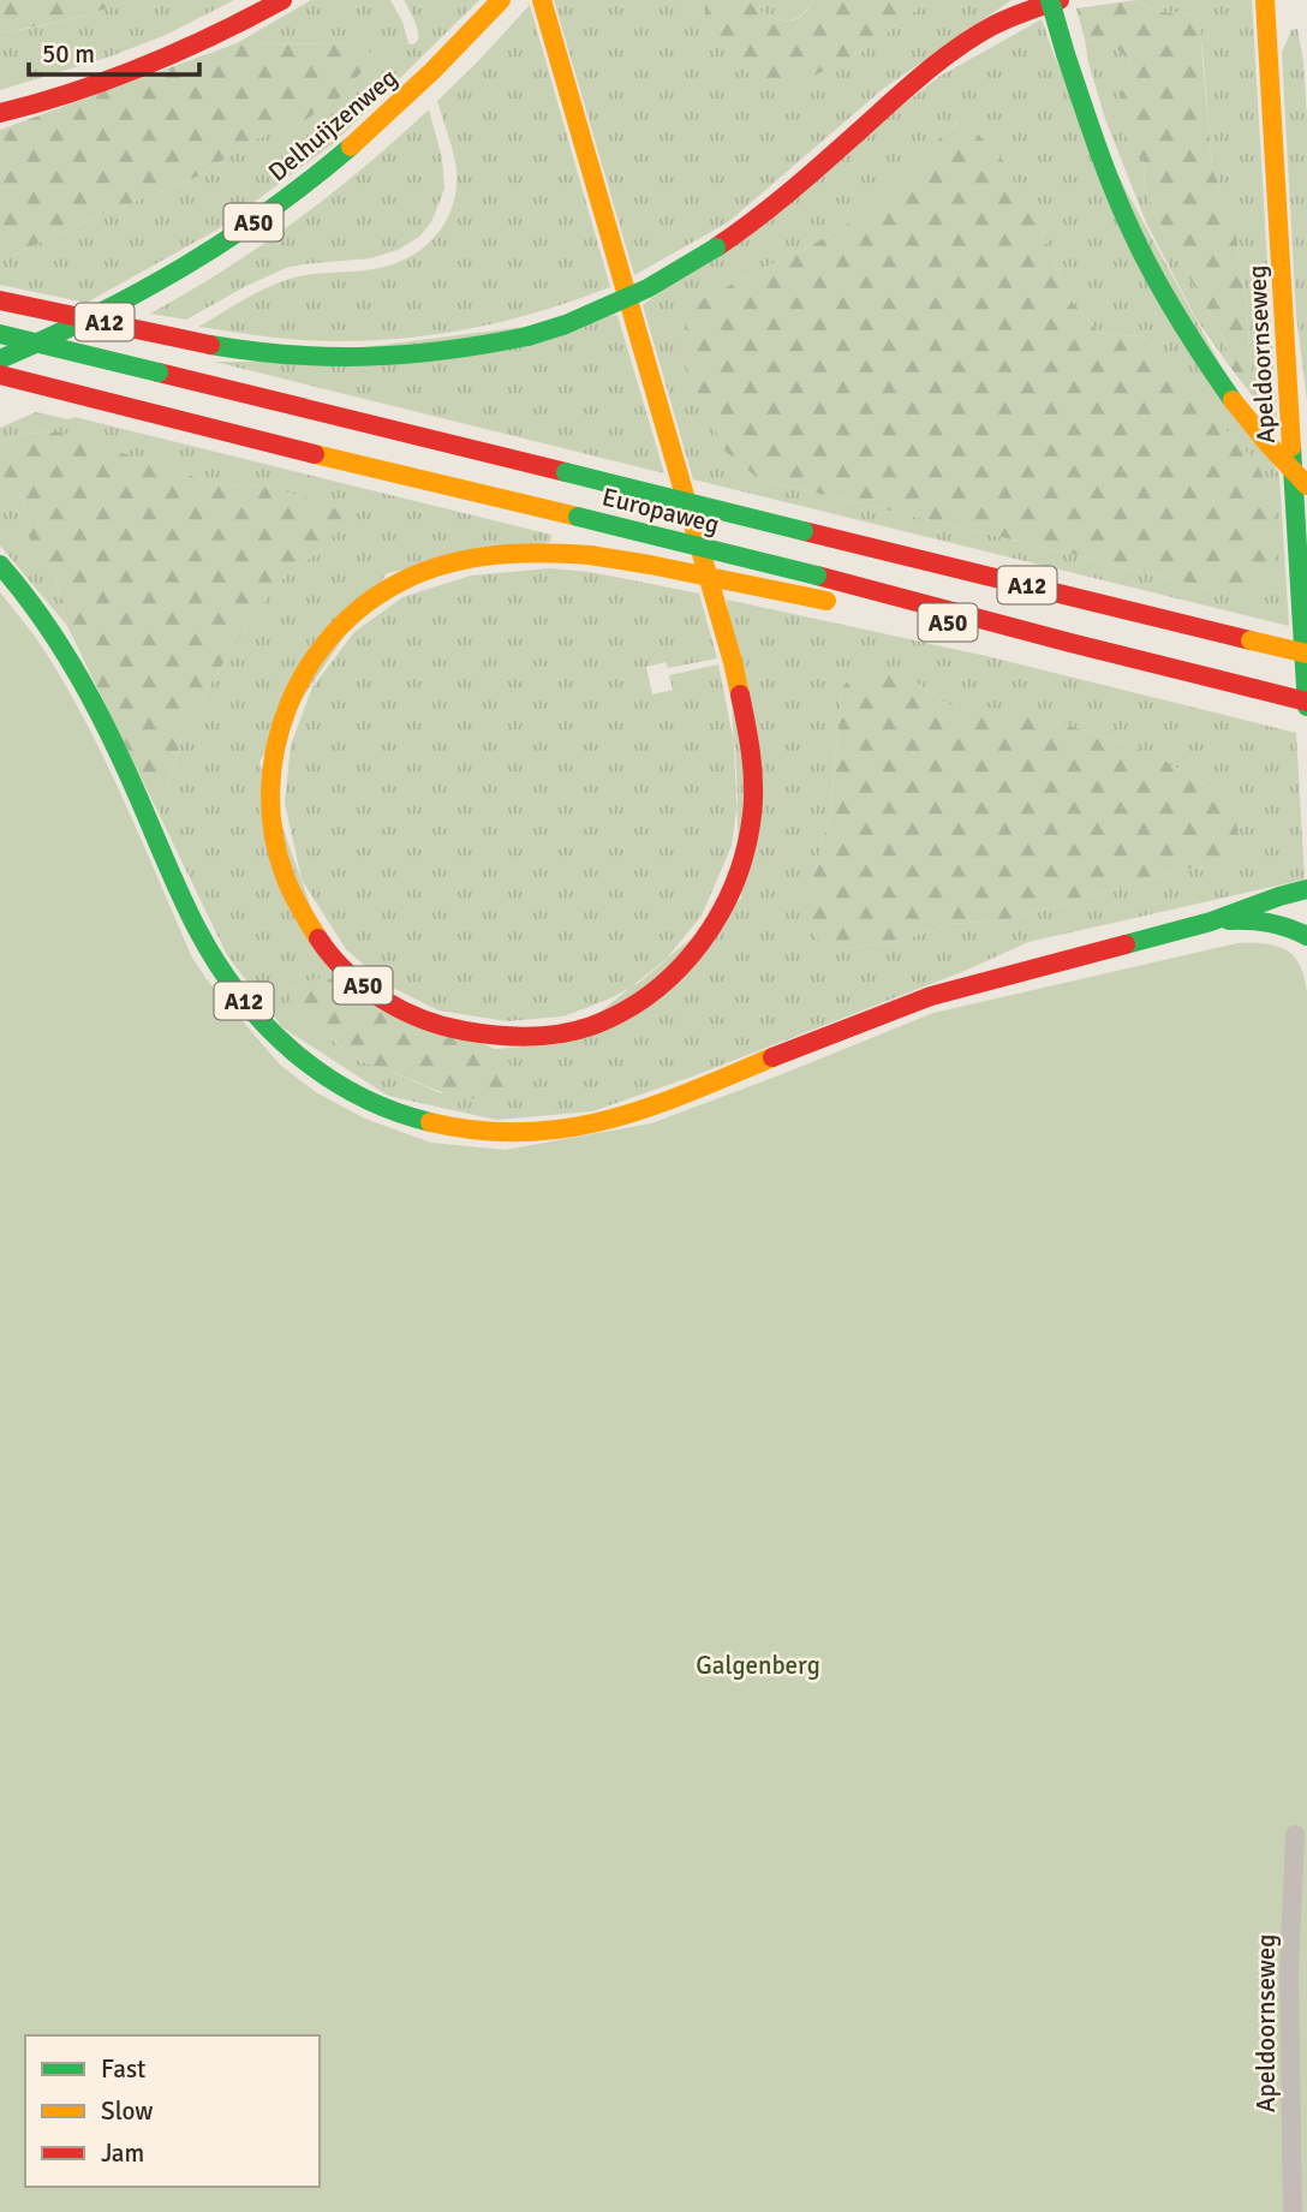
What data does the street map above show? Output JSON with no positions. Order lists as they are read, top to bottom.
{
  "streets": {
    "main road": [
      "Delhuijzenweg",
      "A50",
      "A12",
      "Apeldoornseweg",
      "Europaweg"
    ]
  },
  "crossings": [
    ["A50", "Europaweg"],
    ["Apeldoornseweg", "Europaweg"]
  ],
  "parks": ["Galgenberg"],
  "legend": ["Fast", "Slow", "Jam"],
  "scale_bar": "50 m"
}
